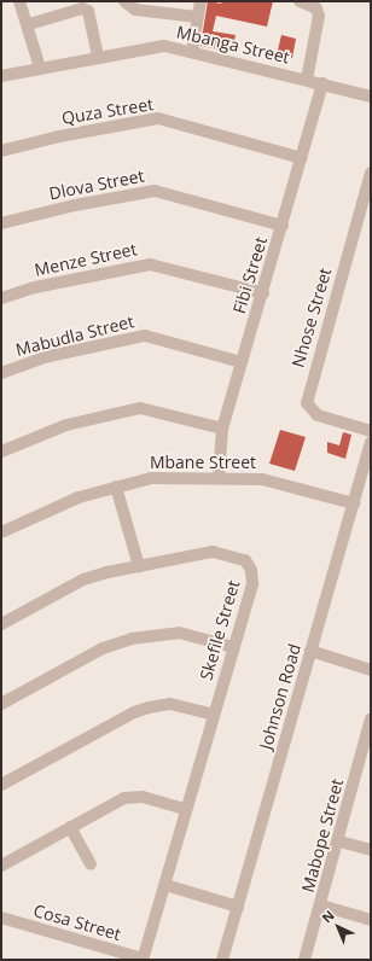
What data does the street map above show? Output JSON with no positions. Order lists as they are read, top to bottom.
{
  "streets": {
    "street": [
      "Mbanga Street",
      "Quza Street",
      "Dlova Street",
      "Menze Street",
      "Fibi Street",
      "Nhose Street",
      "Mabudla Street",
      "Mbane Street",
      "Skefile Street",
      "Johnson Road",
      "Mabope Street",
      "Cosa Street"
    ]
  },
  "crossings": [
    ["Mbanga Street", "Fibi Street"],
    ["Quza Street", "Fibi Street"],
    ["Dlova Street", "Fibi Street"],
    ["Menze Street", "Fibi Street"],
    ["Fibi Street", "Mabudla Street"],
    ["Fibi Street", "Mbane Street"],
    ["Mbane Street", "Johnson Road"],
    ["Skefile Street", "Cosa Street"]
  ],
  "north": "top left"
}
